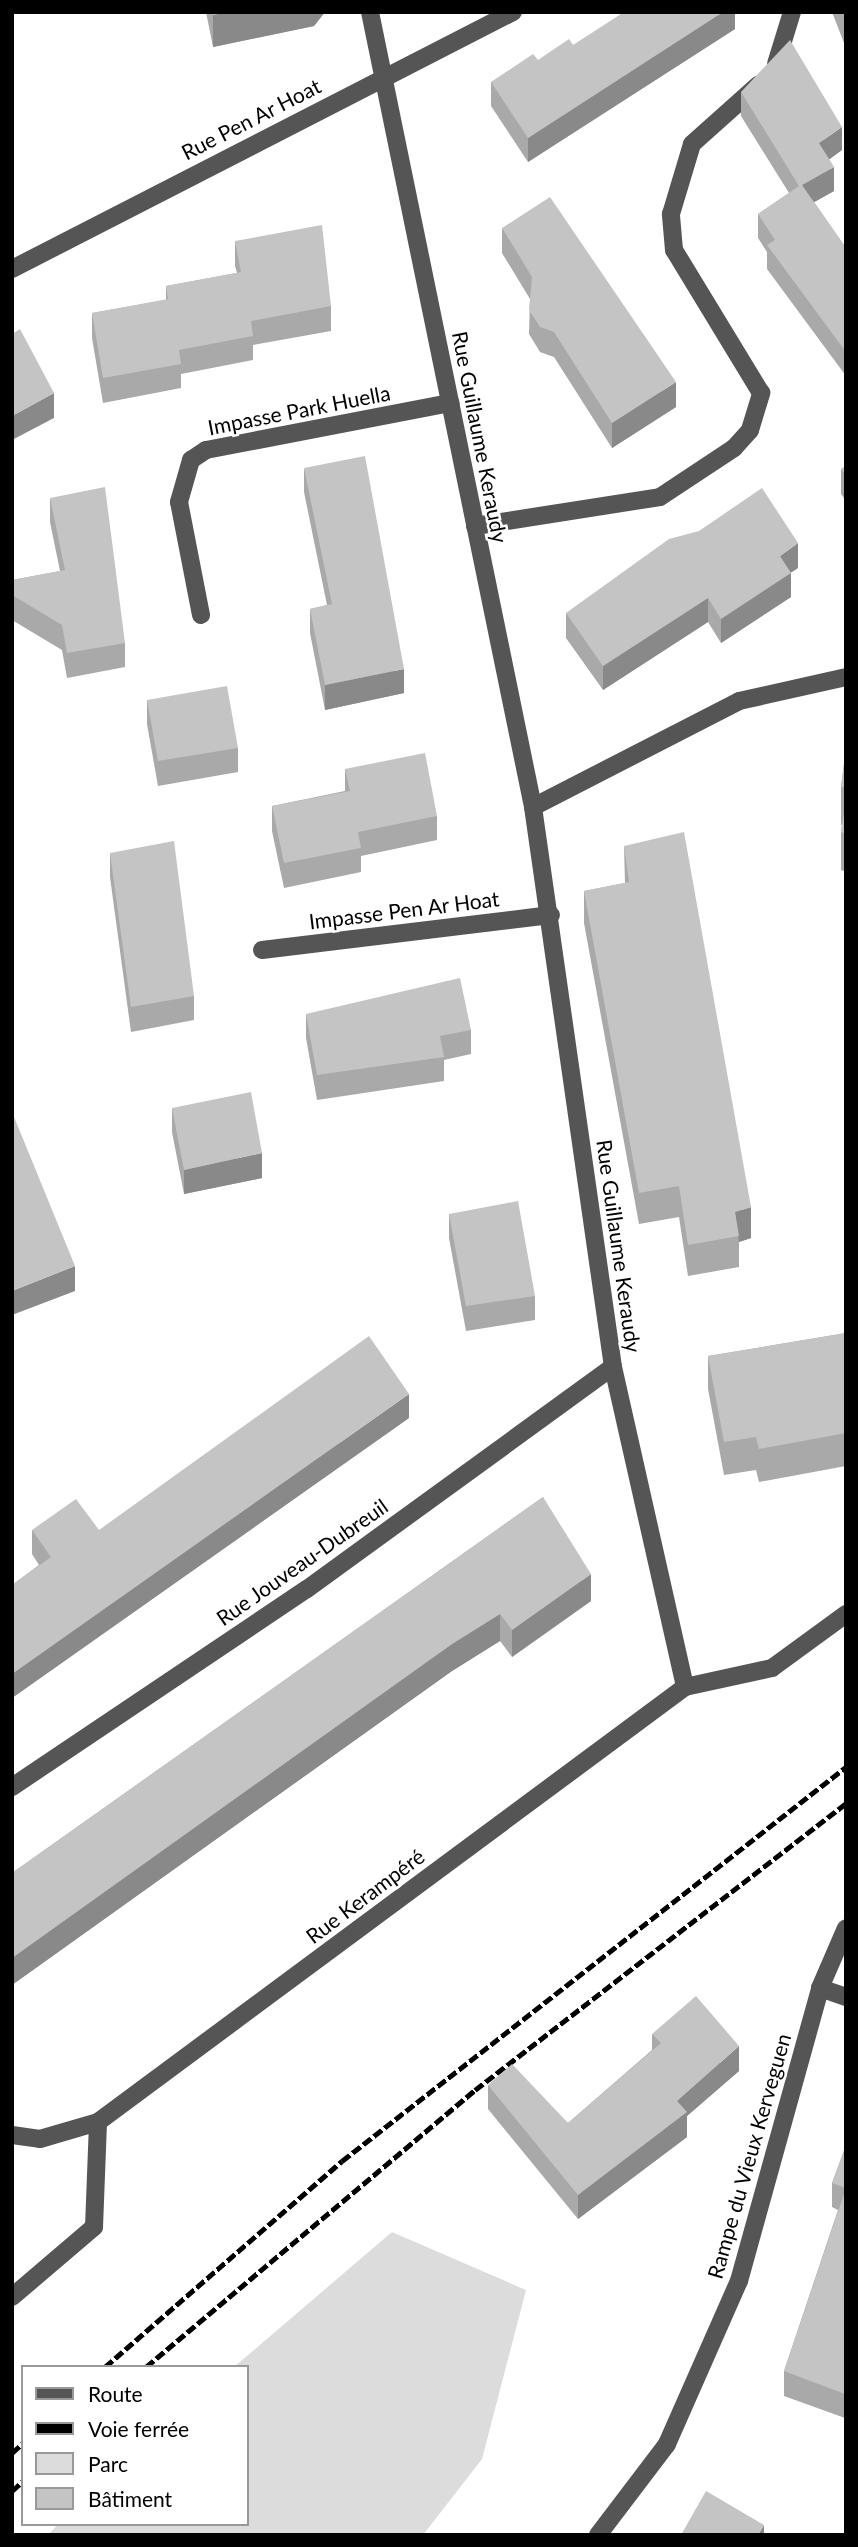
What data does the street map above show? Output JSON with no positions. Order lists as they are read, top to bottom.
{
  "streets": {
    "street": [
      "Rue Pen Ar Hoat",
      "Impasse Park Huella",
      "Rue Guillaume Keraudy",
      "Impasse Pen Ar Hoat",
      "Rue Jouveau-Dubreuil",
      "Rue Kerampéré",
      "Rampe du Vieux Kerveguen"
    ]
  },
  "crossings": [
    ["Rue Pen Ar Hoat", "Rue Guillaume Keraudy"],
    ["Impasse Park Huella", "Rue Guillaume Keraudy"],
    ["Rue Guillaume Keraudy", "Impasse Pen Ar Hoat"],
    ["Rue Guillaume Keraudy", "Rue Jouveau-Dubreuil"],
    ["Rue Guillaume Keraudy", "Rue Kerampéré"]
  ],
  "legend": [
    "Route",
    "Voie ferrée",
    "Parc",
    "Bâtiment"
  ]
}
